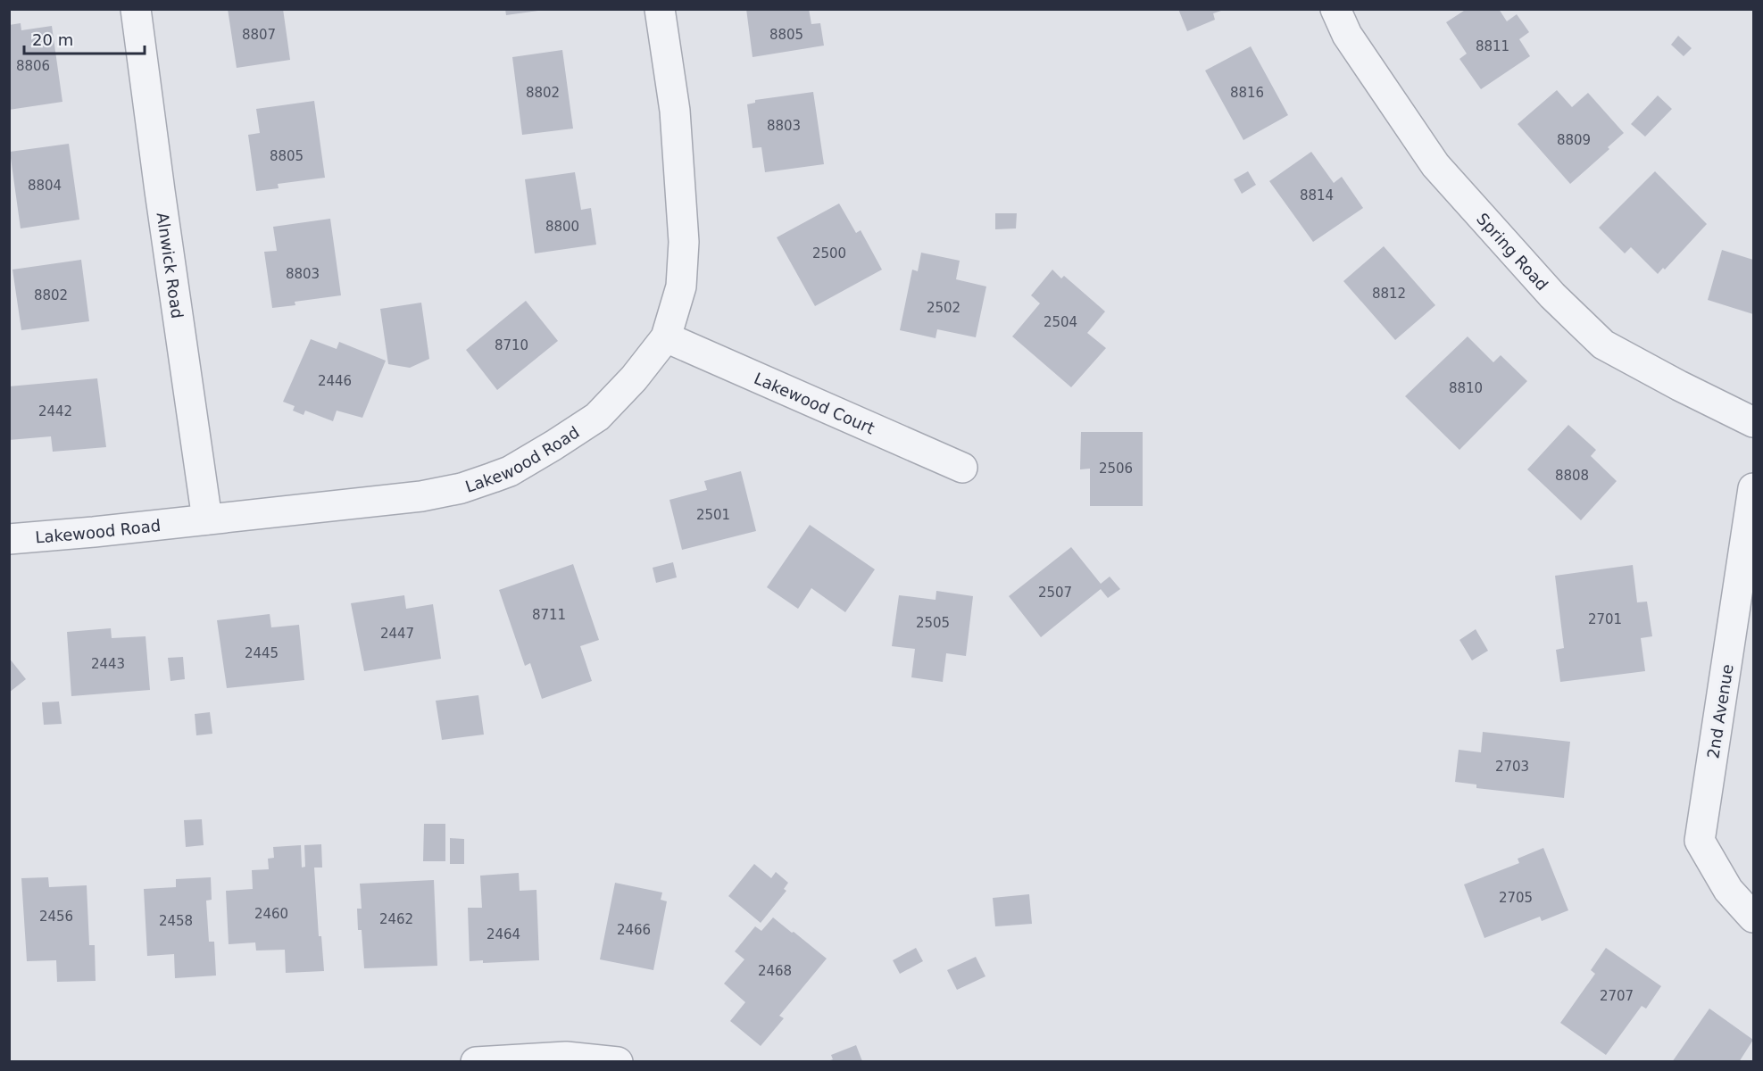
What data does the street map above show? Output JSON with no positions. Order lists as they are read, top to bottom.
{
  "streets": {
    "street": [
      "Spring Road",
      "Alnwick Road",
      "Lakewood Court",
      "Lakewood Road",
      "2nd Avenue"
    ]
  },
  "crossings": [
    ["Alnwick Road", "Lakewood Road"],
    ["Lakewood Court", "Lakewood Road"]
  ],
  "house_numbers": [
    "8807",
    "8805",
    "8811",
    "8806",
    "8802",
    "8816",
    "8803",
    "8809",
    "8805",
    "8804",
    "8814",
    "8800",
    "2500",
    "8803",
    "8812",
    "8802",
    "2502",
    "2504",
    "8710",
    "2446",
    "8810",
    "2442",
    "2506",
    "8808",
    "2501",
    "2507",
    "8711",
    "2701",
    "2505",
    "2447",
    "2445",
    "2443",
    "2703",
    "2705",
    "2460",
    "2456",
    "2462",
    "2458",
    "2466",
    "2464",
    "2468",
    "2707"
  ],
  "scale_bar": "20 m"
}
